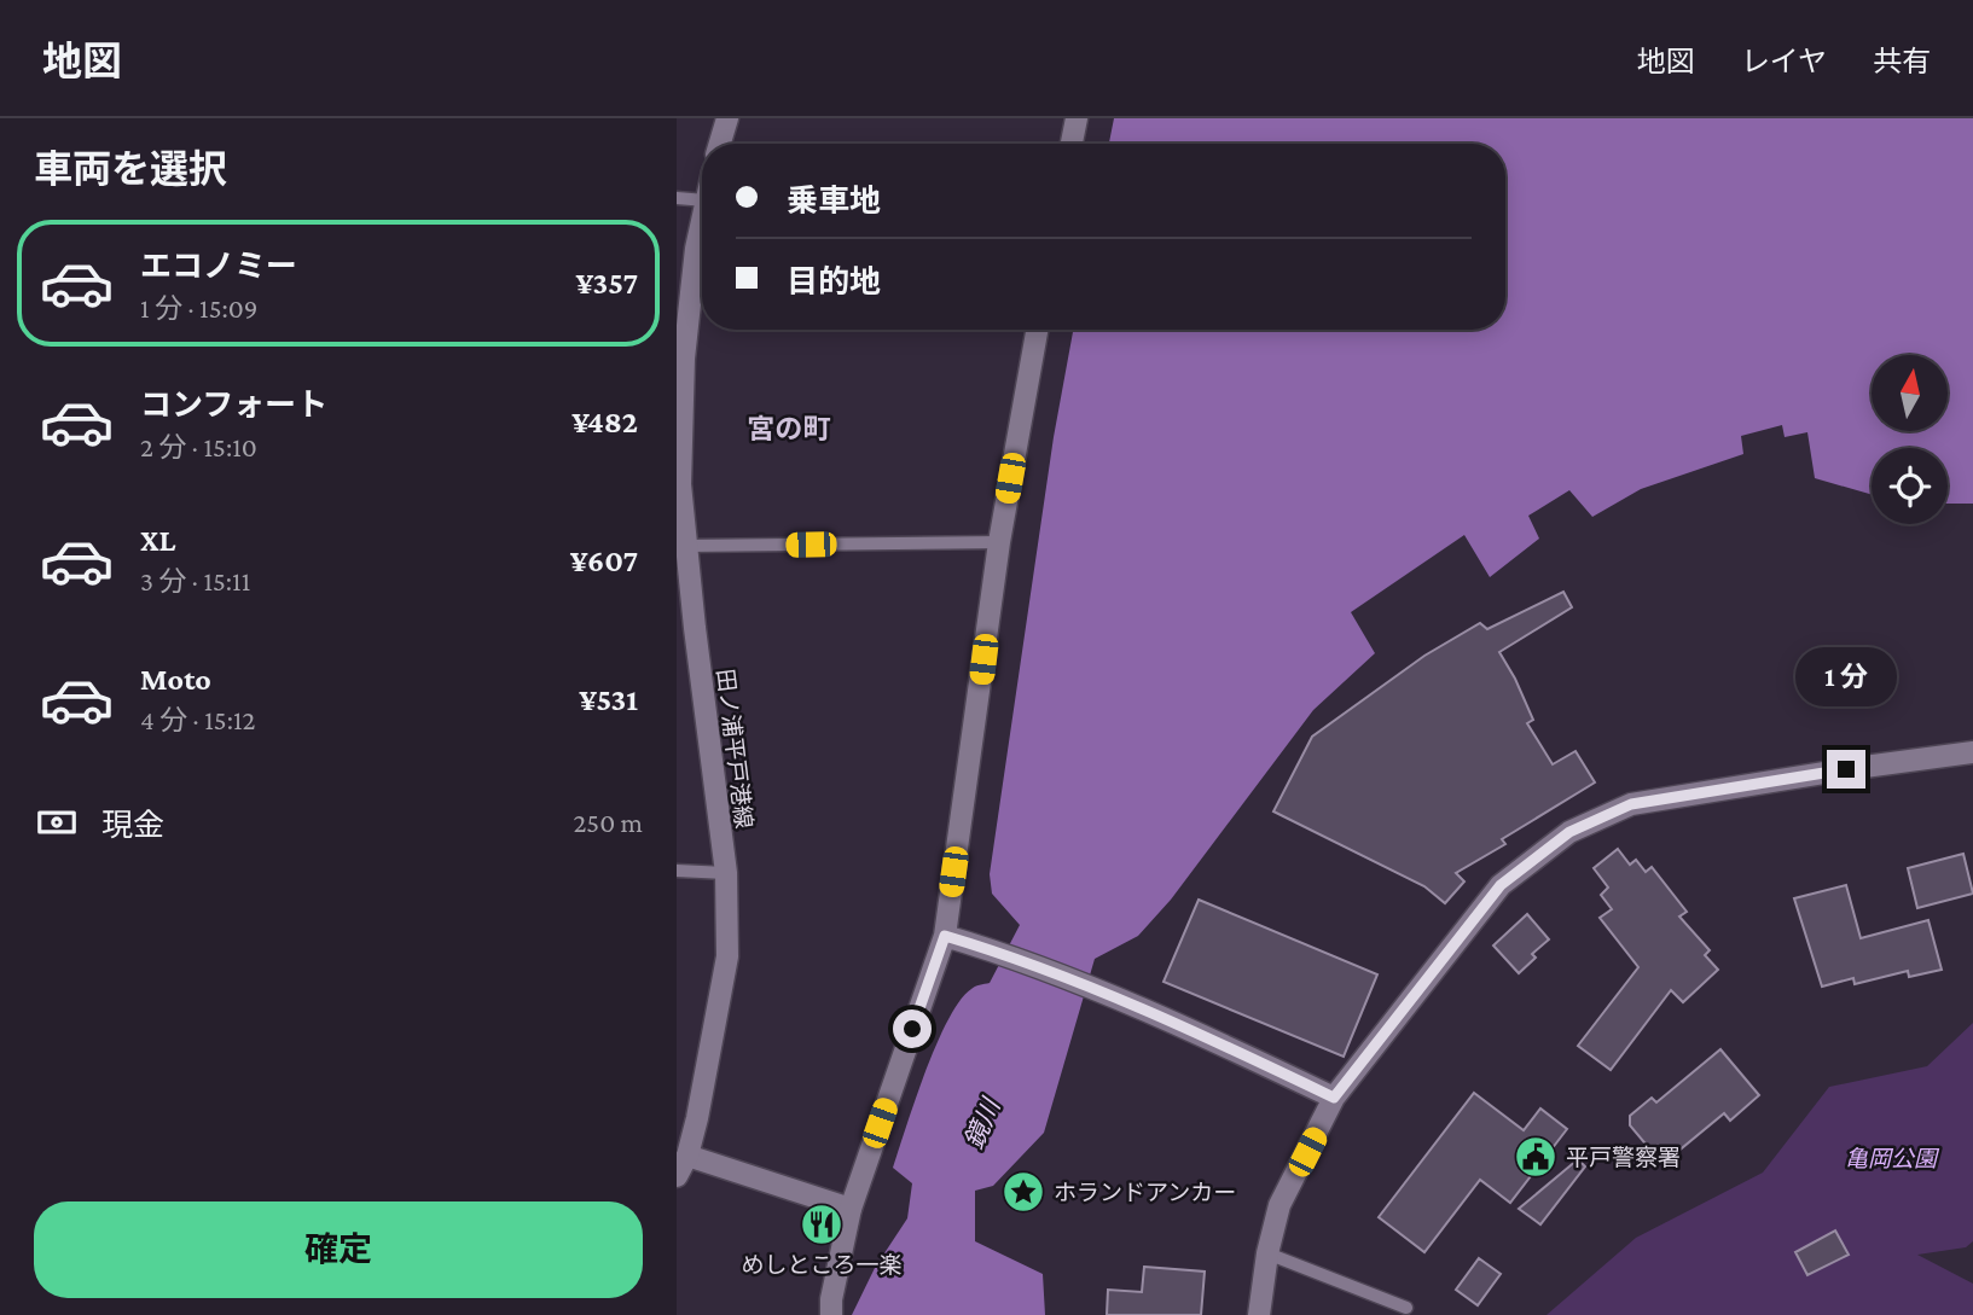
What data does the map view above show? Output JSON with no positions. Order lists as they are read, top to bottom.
{
  "streets": {
    "street": ["田ノ浦平戸港線"]
  },
  "districts": ["宮の町"],
  "water": ["鏡川"],
  "parks": ["亀岡公園"],
  "places": {
    "public building": ["平戸警察署"],
    "place": ["ホランドアンカー"],
    "restaurant": ["めしところ一楽"]
  },
  "north": "top",
  "page": {
    "header": "地図",
    "nav": ["地図", "レイヤ", "共有"],
    "heading": "車両を選択",
    "banner": ["乗車地", "目的地"],
    "list": [
      {
        "name": "エコノミー",
        "note": "1 分 · 15:09",
        "value": "¥357"
      },
      {
        "name": "コンフォート",
        "note": "2 分 · 15:10",
        "value": "¥482"
      },
      {
        "name": "XL",
        "note": "3 分 · 15:11",
        "value": "¥607"
      },
      {
        "name": "Moto",
        "note": "4 分 · 15:12",
        "value": "¥531"
      }
    ],
    "bubble": "1 分",
    "pay": ["現金", "250 m"],
    "buttons": "確定"
  }
}
